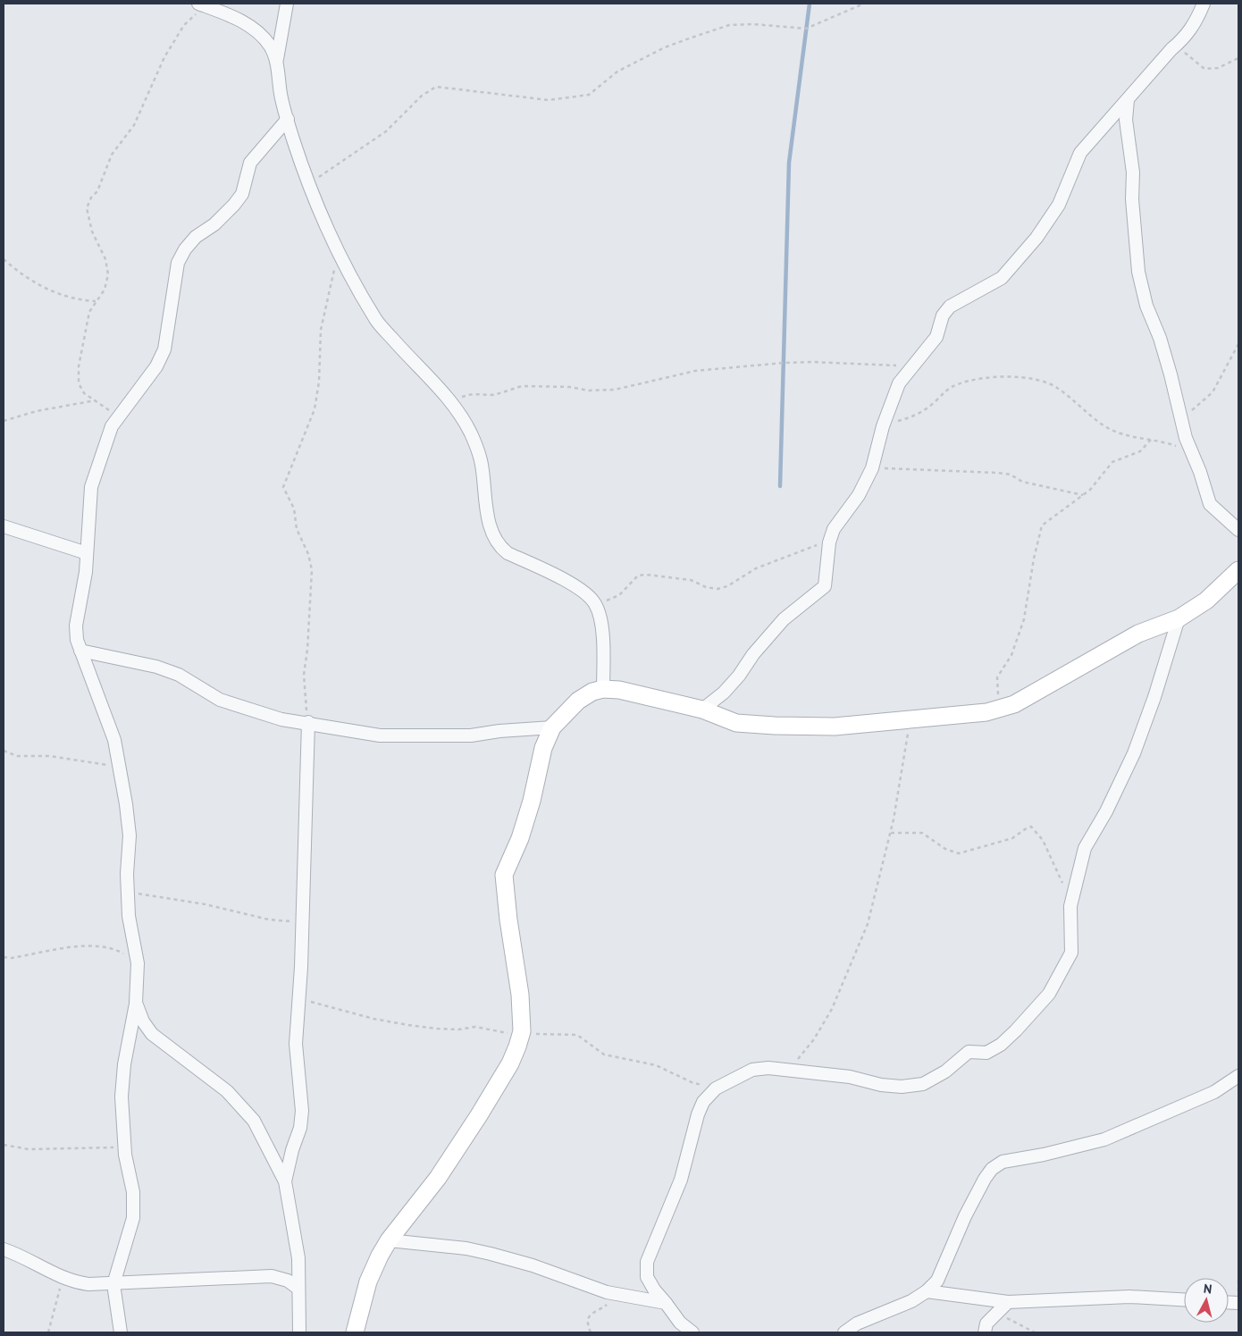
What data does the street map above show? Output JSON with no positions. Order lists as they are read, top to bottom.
{
  "north": "top"
}
